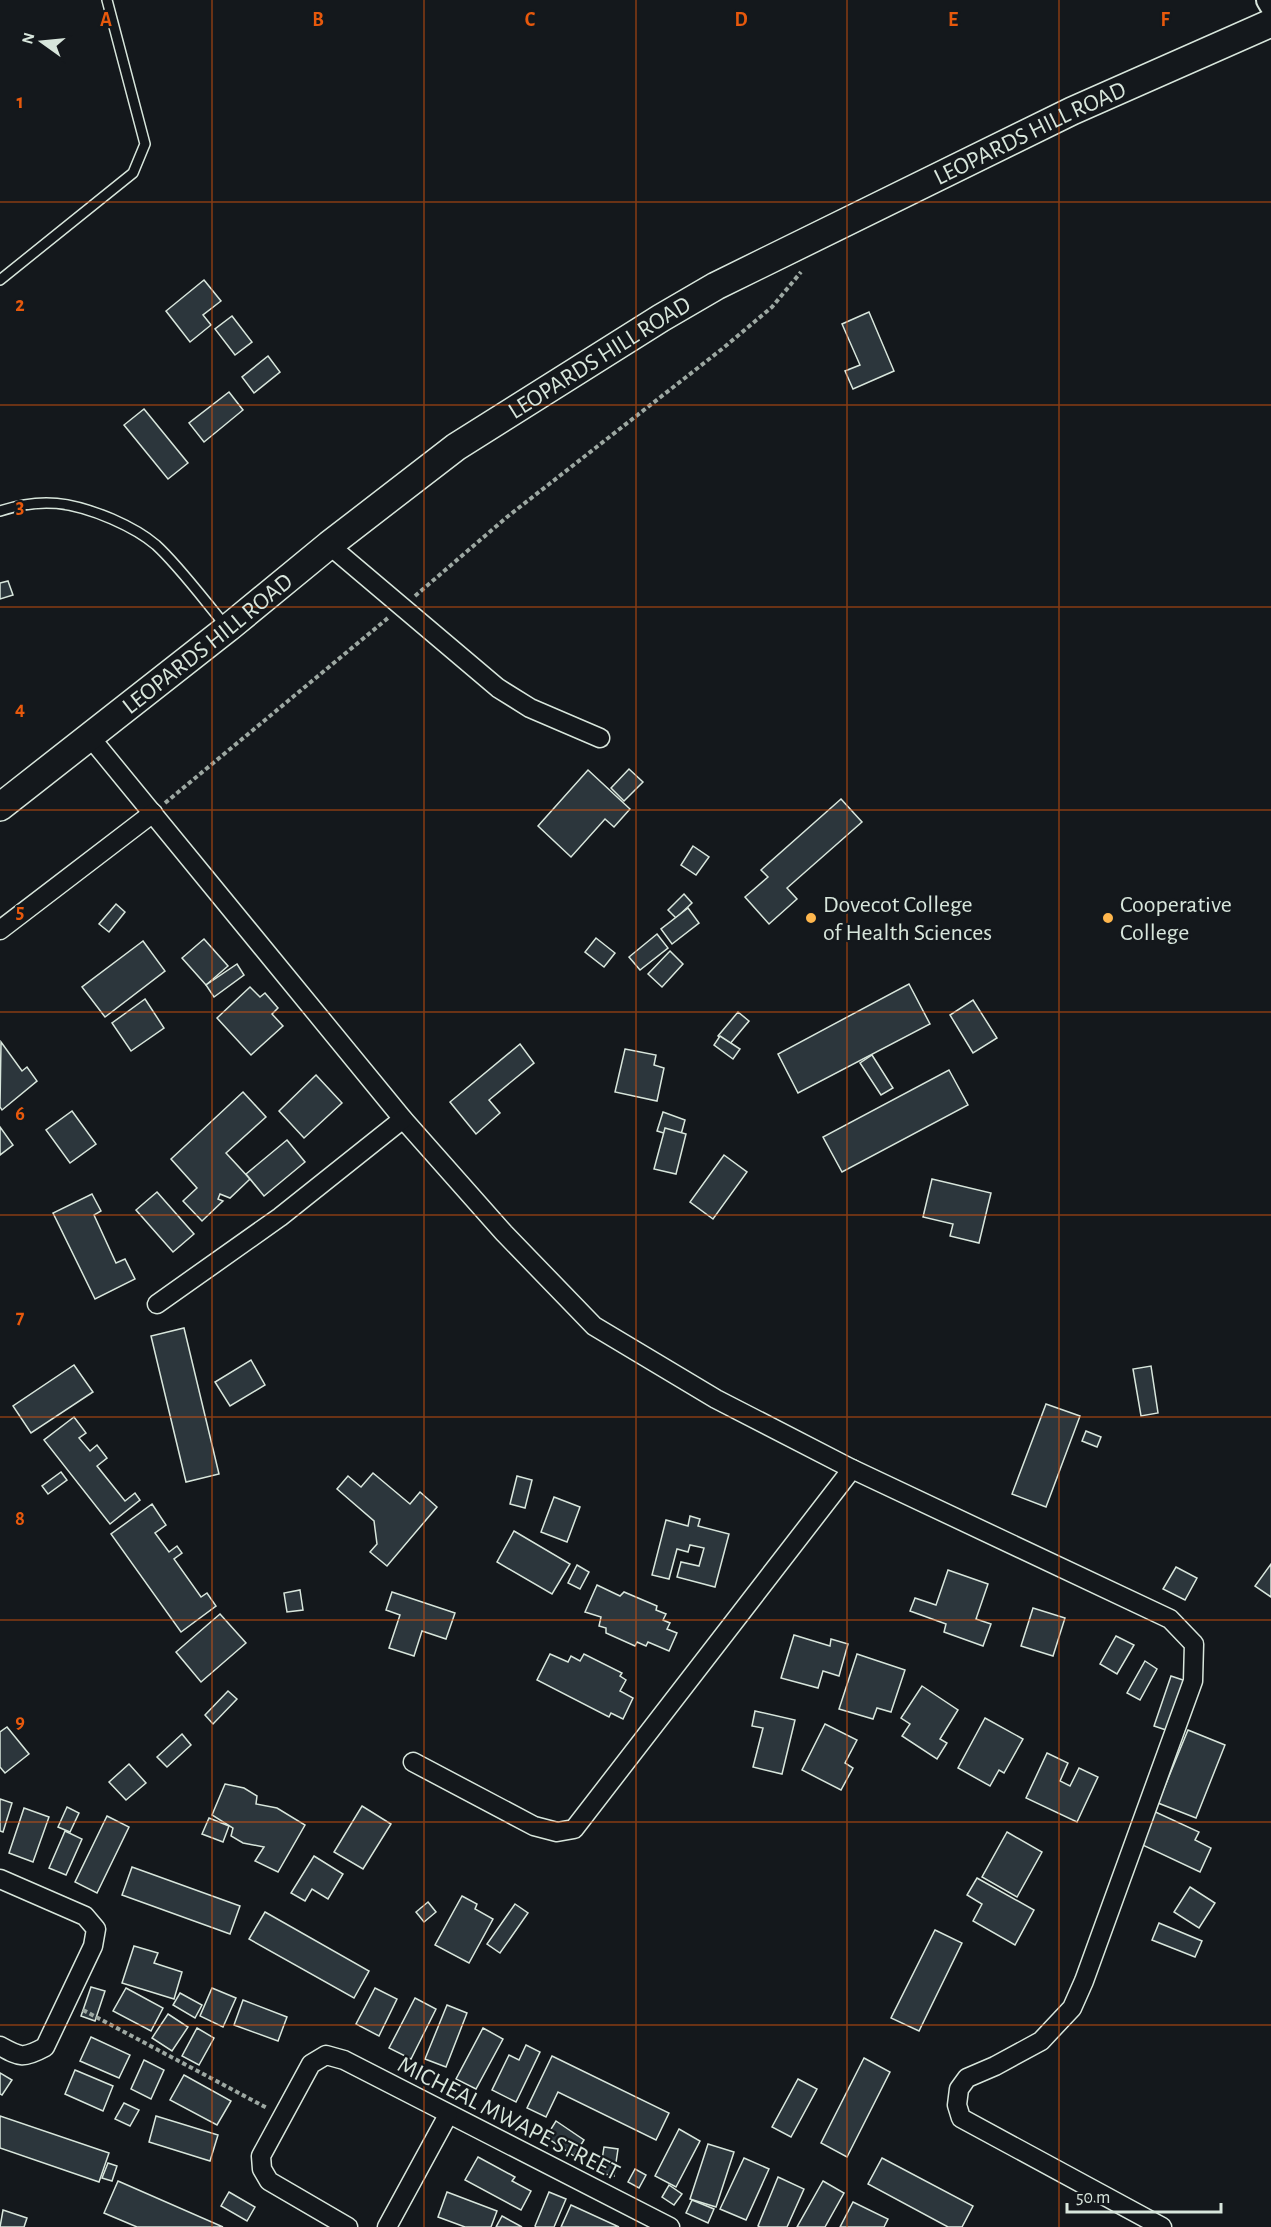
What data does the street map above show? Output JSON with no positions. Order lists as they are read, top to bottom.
{
  "streets": {
    "main road": ["LEOPARDS HILL ROAD"],
    "street": ["MICHEAL MWAPE STREET"]
  },
  "places": ["Dovecot College of Health Sciences", "Cooperative College"],
  "scale_bar": "50 m",
  "north": "left",
  "grid": {
    "columns": [
      "A",
      "B",
      "C",
      "D",
      "E",
      "F"
    ],
    "rows": [
      "1",
      "2",
      "3",
      "4",
      "5",
      "6",
      "7",
      "8",
      "9"
    ]
  }
}
